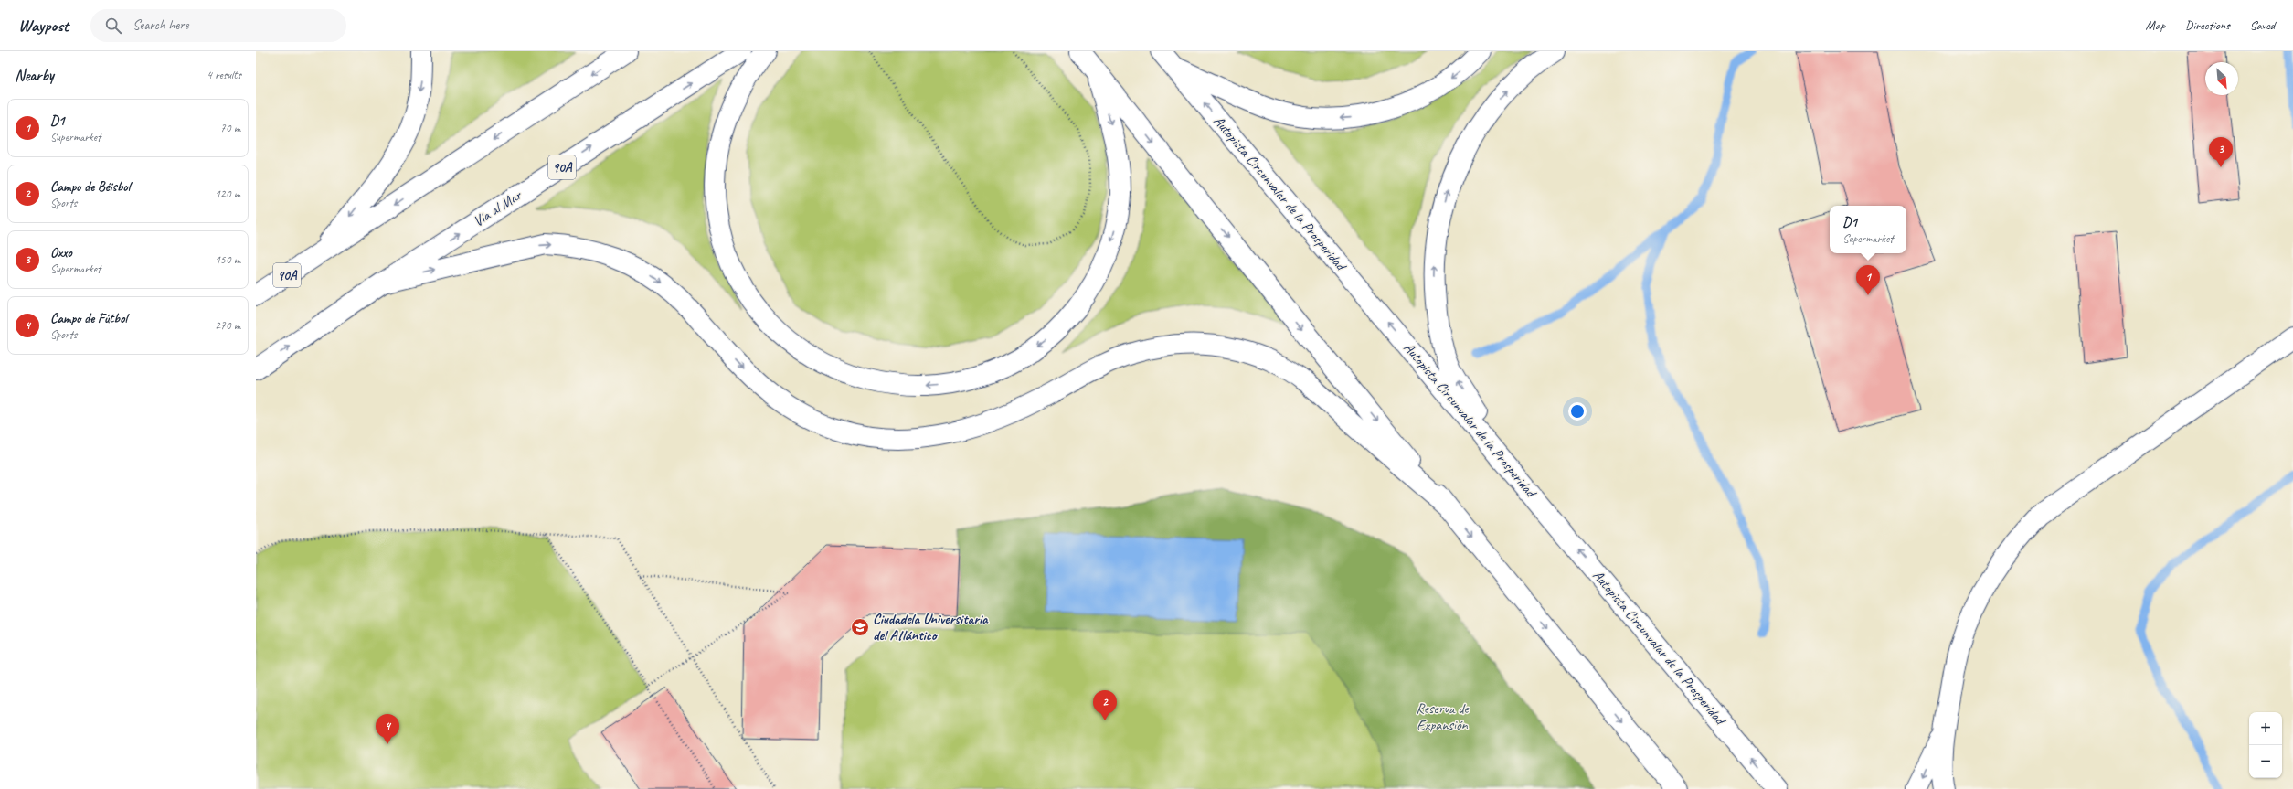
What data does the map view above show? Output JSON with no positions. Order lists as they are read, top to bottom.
{
  "streets": {
    "main road": ["90A", "Autopista Circunvalar de la Prosperidad", "Vía al Mar"]
  },
  "parks": ["Reserva de Expansión"],
  "places": {
    "school or university": ["Ciudadela Universitaria del Atlántico"]
  },
  "north": "bottom right",
  "page": {
    "header": "Waypost",
    "search": "Search here",
    "nav": ["Map", "Directions", "Saved"],
    "heading": ["Nearby", "4 results"],
    "list": [
      {
        "mark": "1",
        "name": "D1",
        "note": "Supermarket",
        "value": "70 m"
      },
      {
        "mark": "2",
        "name": "Campo de Béisbol",
        "note": "Sports",
        "value": "120 m"
      },
      {
        "mark": "3",
        "name": "Oxxo",
        "note": "Supermarket",
        "value": "150 m"
      },
      {
        "mark": "4",
        "name": "Campo de Fútbol",
        "note": "Sports",
        "value": "270 m"
      }
    ],
    "pins": [
      "3",
      "1",
      "2",
      "4"
    ],
    "popup": ["D1", "Supermarket"],
    "map_buttons": ["+", "−"]
  }
}
